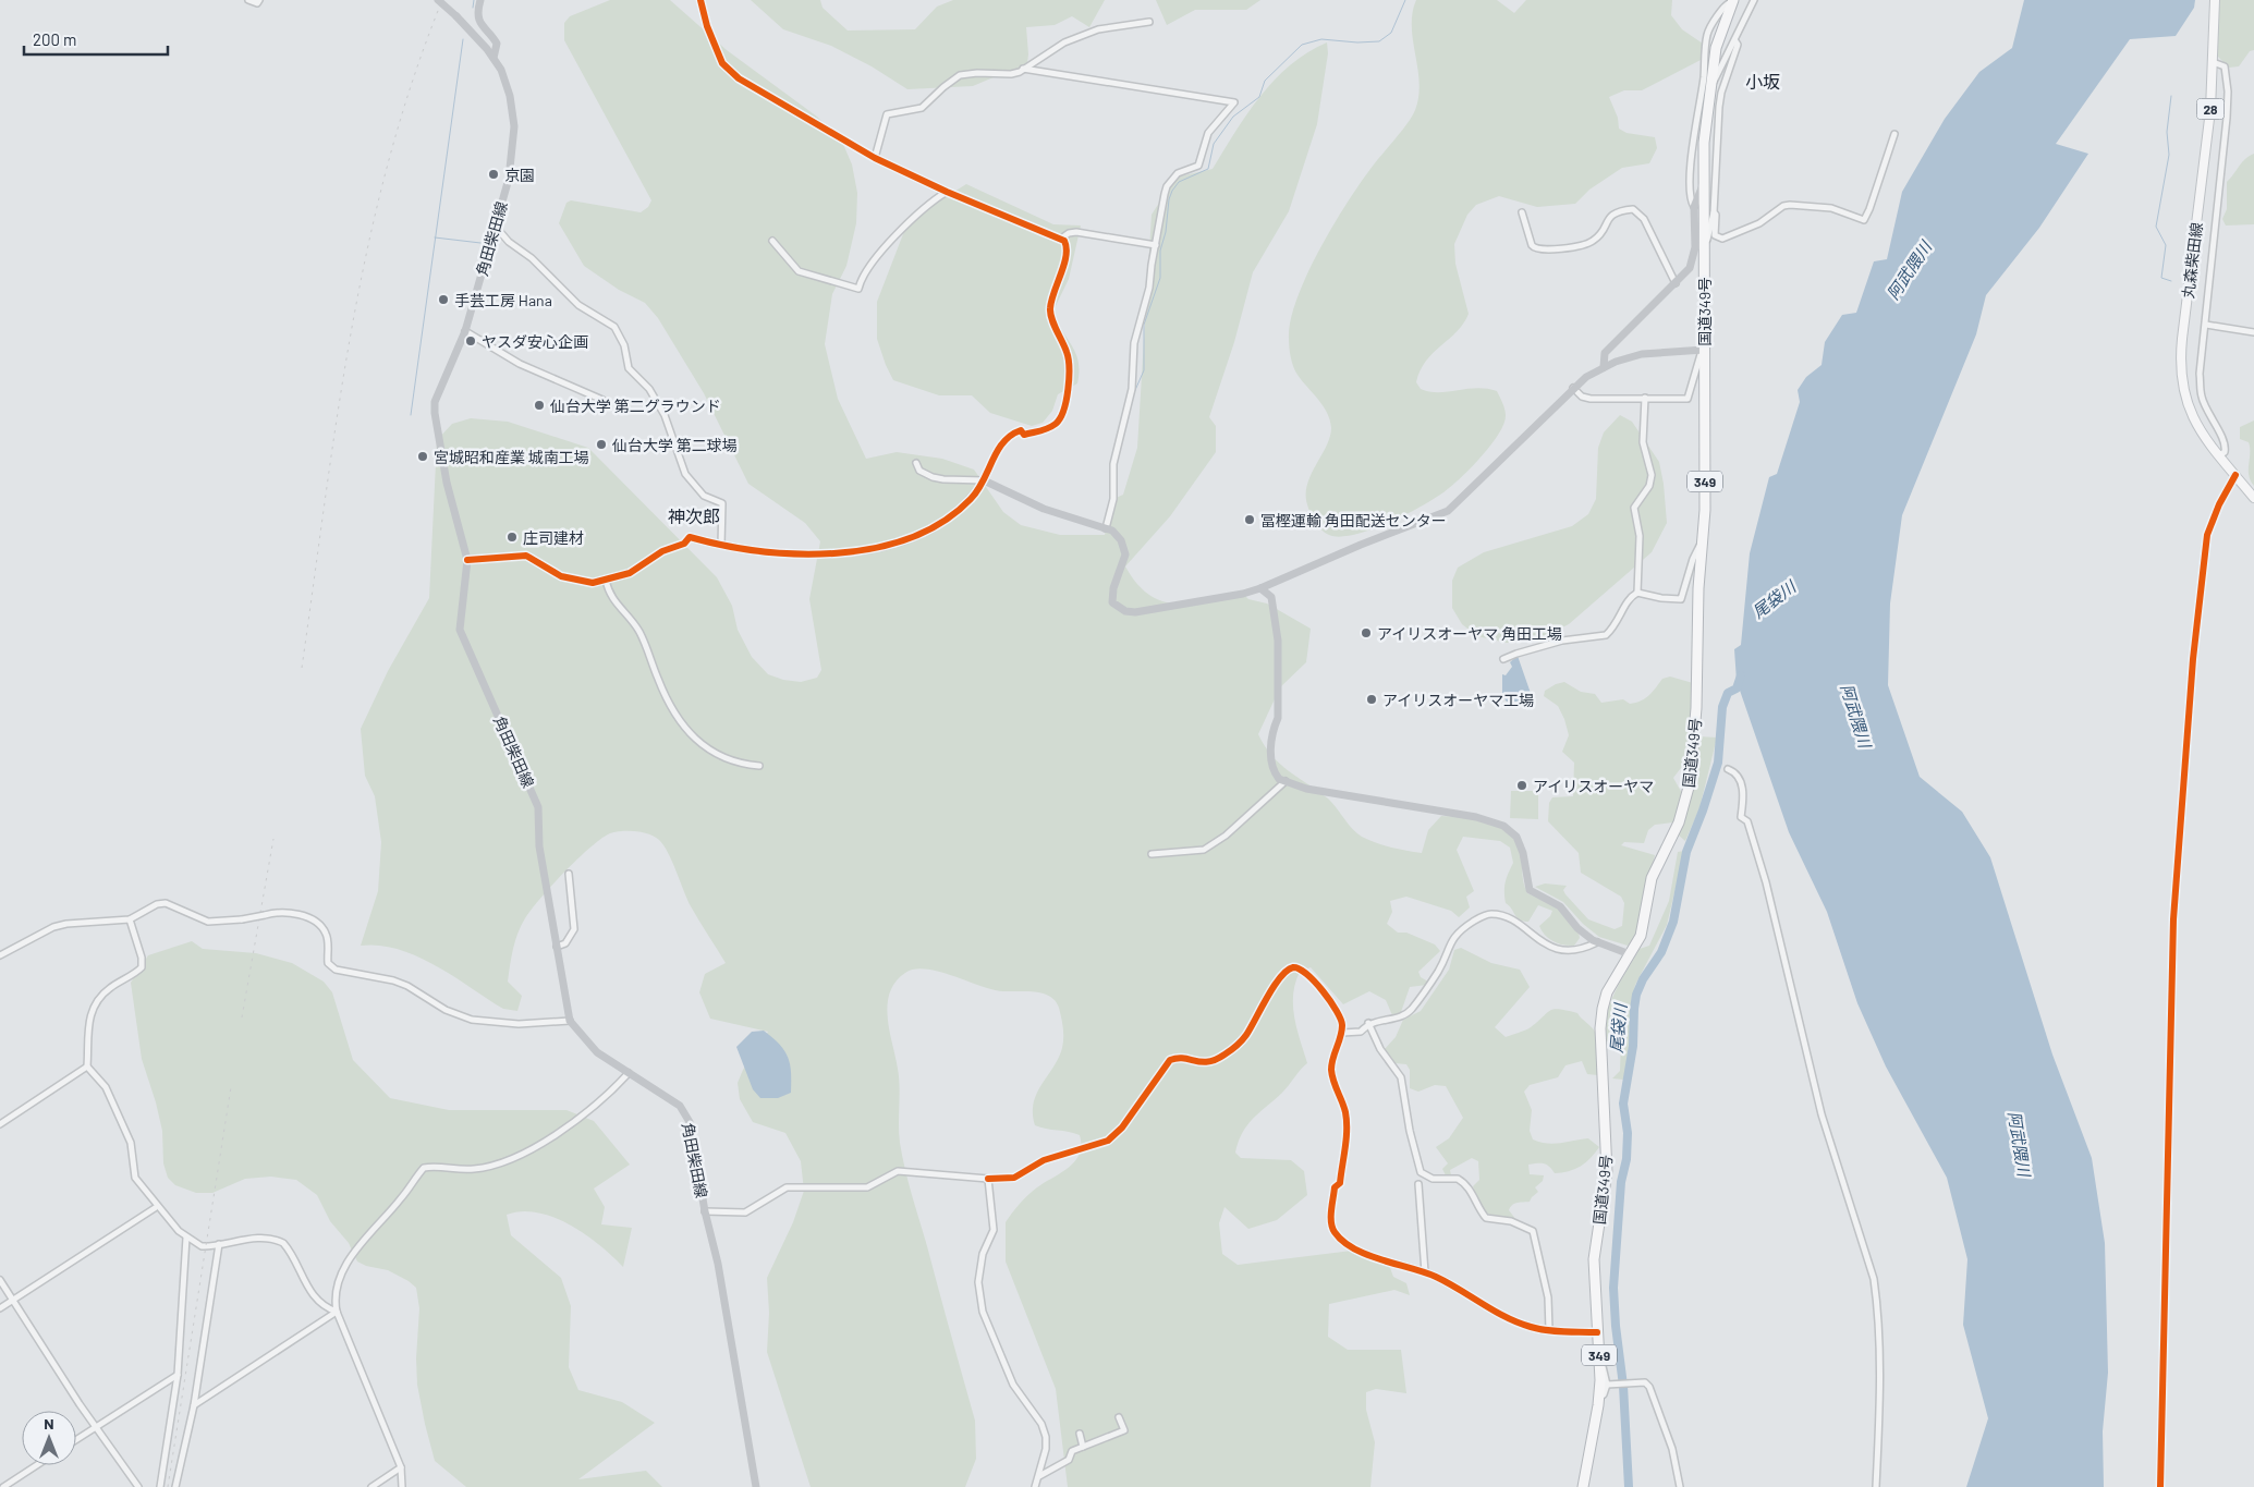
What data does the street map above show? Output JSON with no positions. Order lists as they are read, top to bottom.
{
  "streets": {
    "highway": ["国道349号", "349"],
    "main road": ["28", "丸森柴田線"],
    "street": ["角田柴田線"]
  },
  "districts": ["小坂", "神次郎"],
  "water": ["阿武隈川", "尾袋川"],
  "places": [
    "京園",
    "手芸工房 Hana",
    "ヤスダ安心企画",
    "仙台大学 第二グラウンド",
    "仙台大学 第二球場",
    "宮城昭和産業 城南工場",
    "冨樫運輸 角田配送センター",
    "庄司建材",
    "アイリスオーヤマ 角田工場",
    "アイリスオーヤマ工場",
    "アイリスオーヤマ"
  ],
  "scale_bar": "200 m",
  "north": "top"
}
